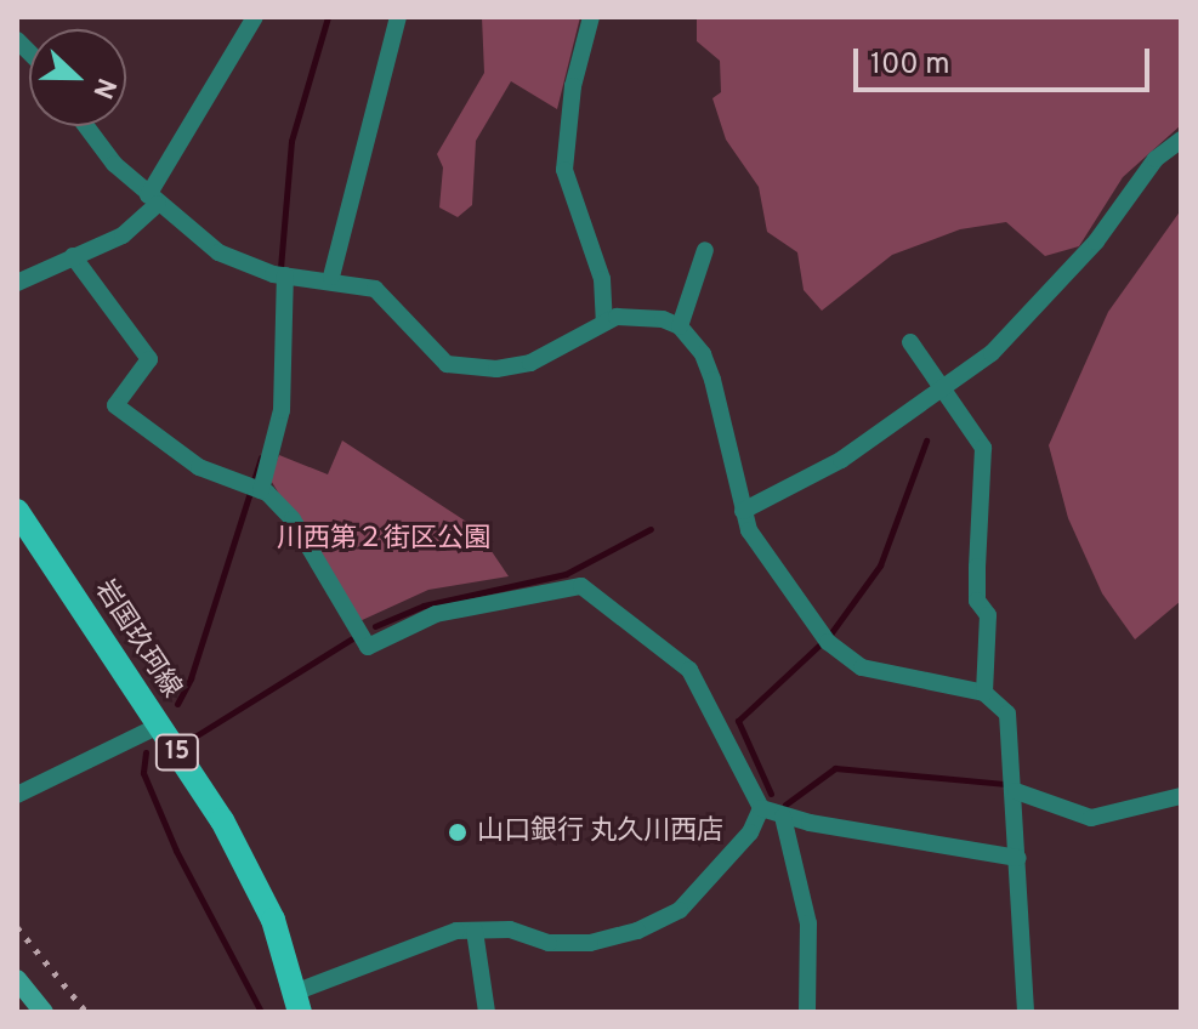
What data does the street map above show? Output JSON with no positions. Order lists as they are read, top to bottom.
{
  "streets": {
    "main road": ["岩国玖珂線", "15"]
  },
  "parks": ["川西第２街区公園"],
  "places": ["山口銀行 丸久川西店"],
  "scale_bar": "100 m",
  "north": "right"
}
